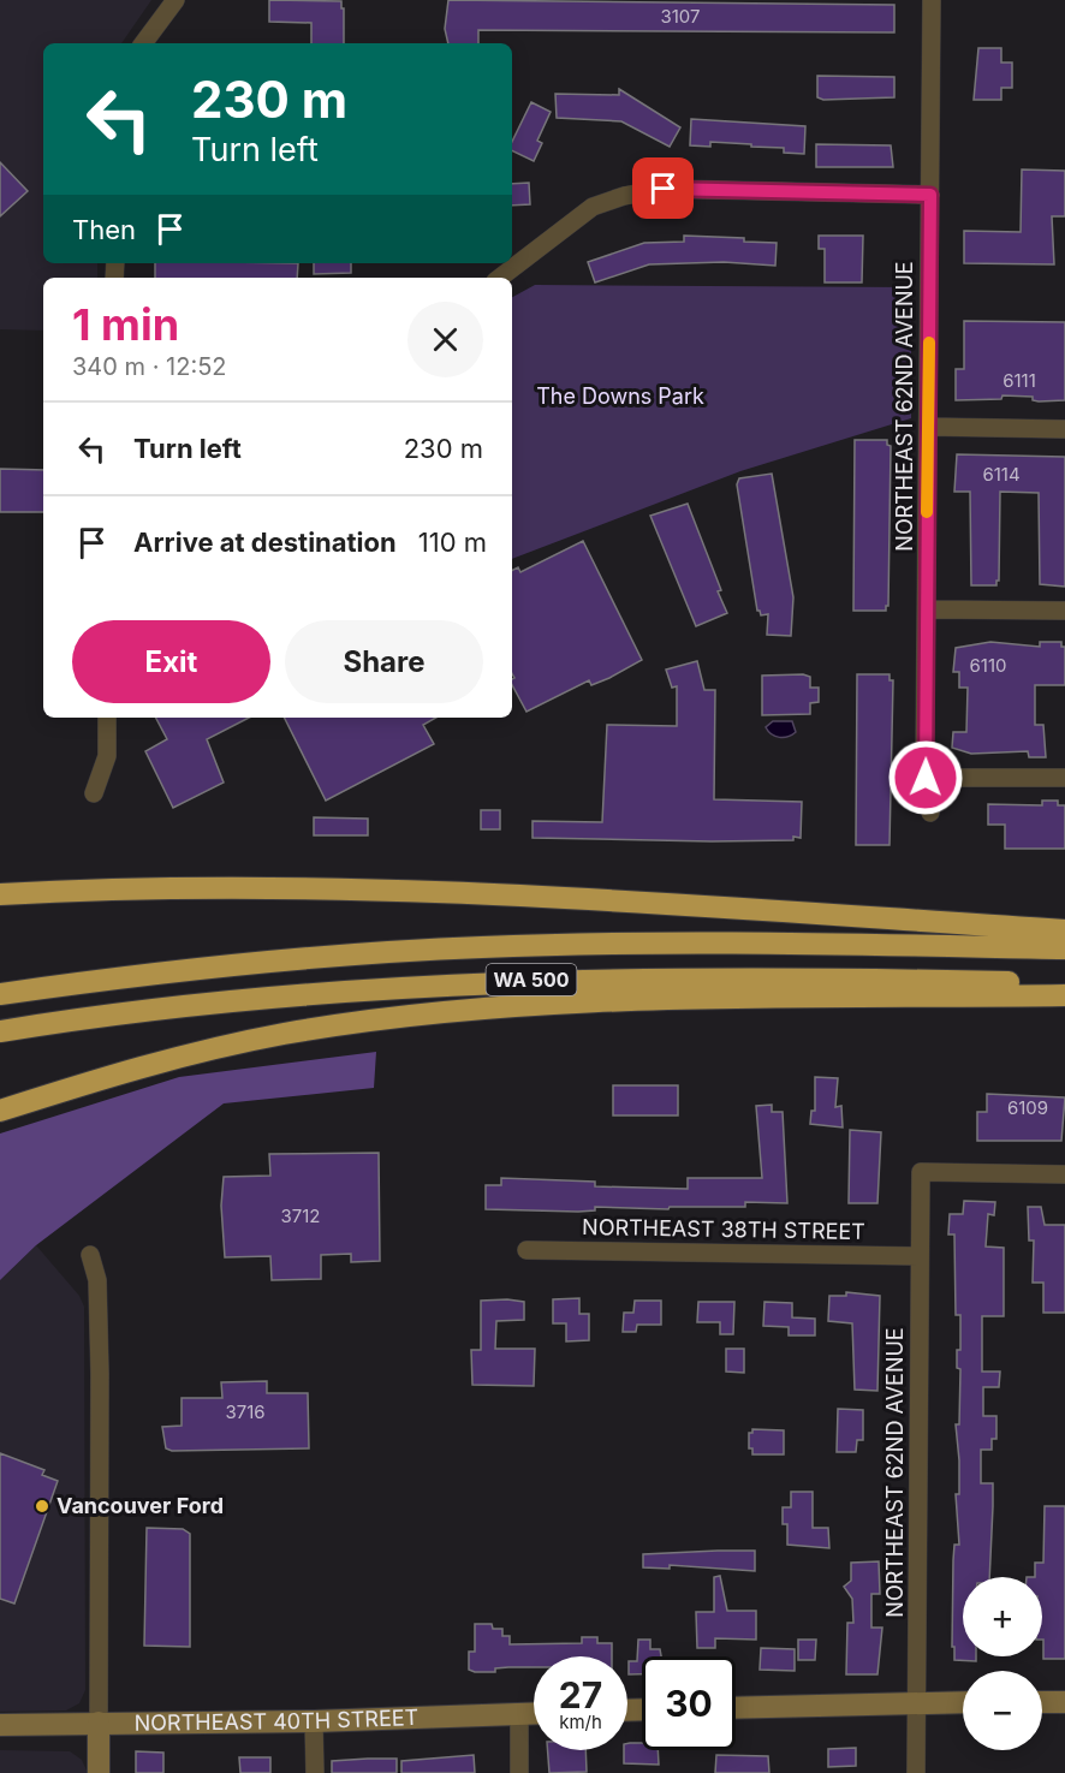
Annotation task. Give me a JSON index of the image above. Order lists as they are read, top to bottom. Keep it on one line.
{"streets":{"highway":["WA 500"],"street":["NORTHEAST 62ND AVENUE","NORTHEAST 38TH STREET","NORTHEAST 40TH STREET"]},"crossings":[["NORTHEAST 62ND AVENUE","NORTHEAST 38TH STREET"]],"parks":["The Downs Park"],"places":["Vancouver Ford"],"house_numbers":["3107","6111","6114","6110","6109","3712","3716"],"page":{"turn":["230 m","Turn left"],"then":"Then","heading":["1 min","340 m · 12:52"],"list":[{"name":"Turn left","value":"230 m"},{"name":"Arrive at destination","value":"110 m"}],"buttons":["Exit","Share"],"map_buttons":["+","−"],"speed":"27 km/h","limit":"30"}}
